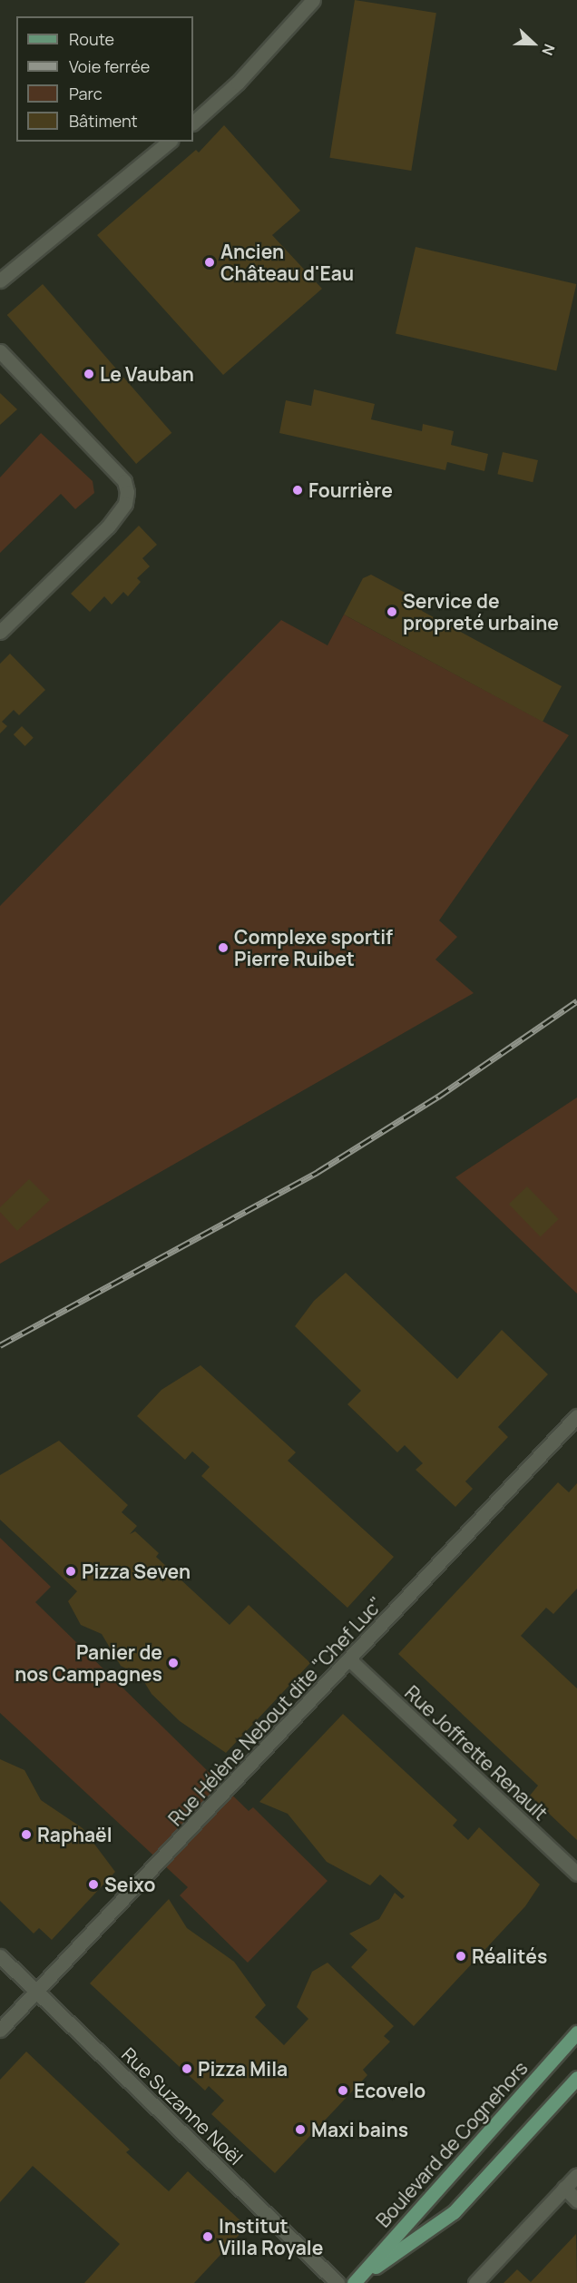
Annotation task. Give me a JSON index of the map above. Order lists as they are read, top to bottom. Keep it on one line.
{"streets":{"main road":["Boulevard de Cognehors"],"street":["Rue Hélène Nebout dite \"Chef Luc\"","Rue Joffrette Renault","Rue Suzanne Noël"]},"crossings":[["Rue Hélène Nebout dite \"Chef Luc\"","Rue Joffrette Renault"],["Rue Hélène Nebout dite \"Chef Luc\"","Rue Suzanne Noël"]],"places":["Ancien Château d'Eau","Le Vauban","Fourrière","Service de propreté urbaine","Complexe sportif Pierre Ruibet","Pizza Seven","Panier de nos Campagnes","Raphaël","Seixo","Réalités","Pizza Mila","Ecovelo","Maxi bains","Institut Villa Royale"],"legend":["Route","Voie ferrée","Parc","Bâtiment"],"north":"right"}
